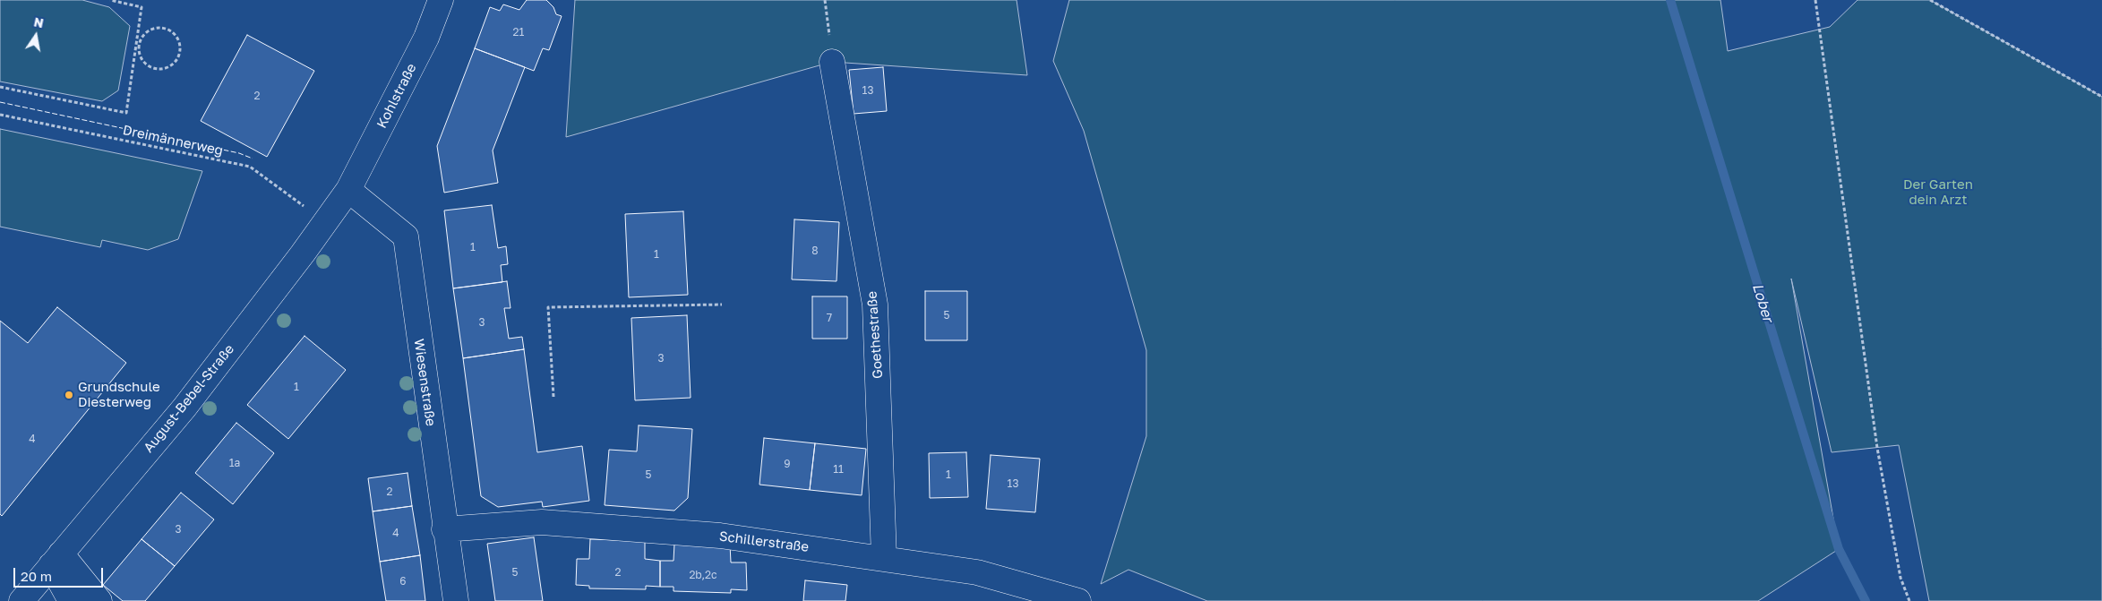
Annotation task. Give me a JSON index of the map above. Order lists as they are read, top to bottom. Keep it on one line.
{"streets":{"street":["Kohlstraße","Goethestraße","Wiesenstraße","August-Bebel-Straße","Schillerstraße"],"path":["Dreimännerweg"]},"crossings":[["Kohlstraße","Wiesenstraße"],["Kohlstraße","August-Bebel-Straße"],["Dreimännerweg","August-Bebel-Straße"],["Goethestraße","Schillerstraße"],["Wiesenstraße","August-Bebel-Straße"],["Wiesenstraße","Schillerstraße"]],"water":["Lober"],"parks":["Der Garten dein Arzt"],"places":["Grundschule Diesterweg"],"house_numbers":["21","13","2","1","8","1","5","7","3","3","1","4","1a","9","11","5","1","13","2","3","4","5","2","2b,2c","6"],"scale_bar":"20 m","north":"top"}
